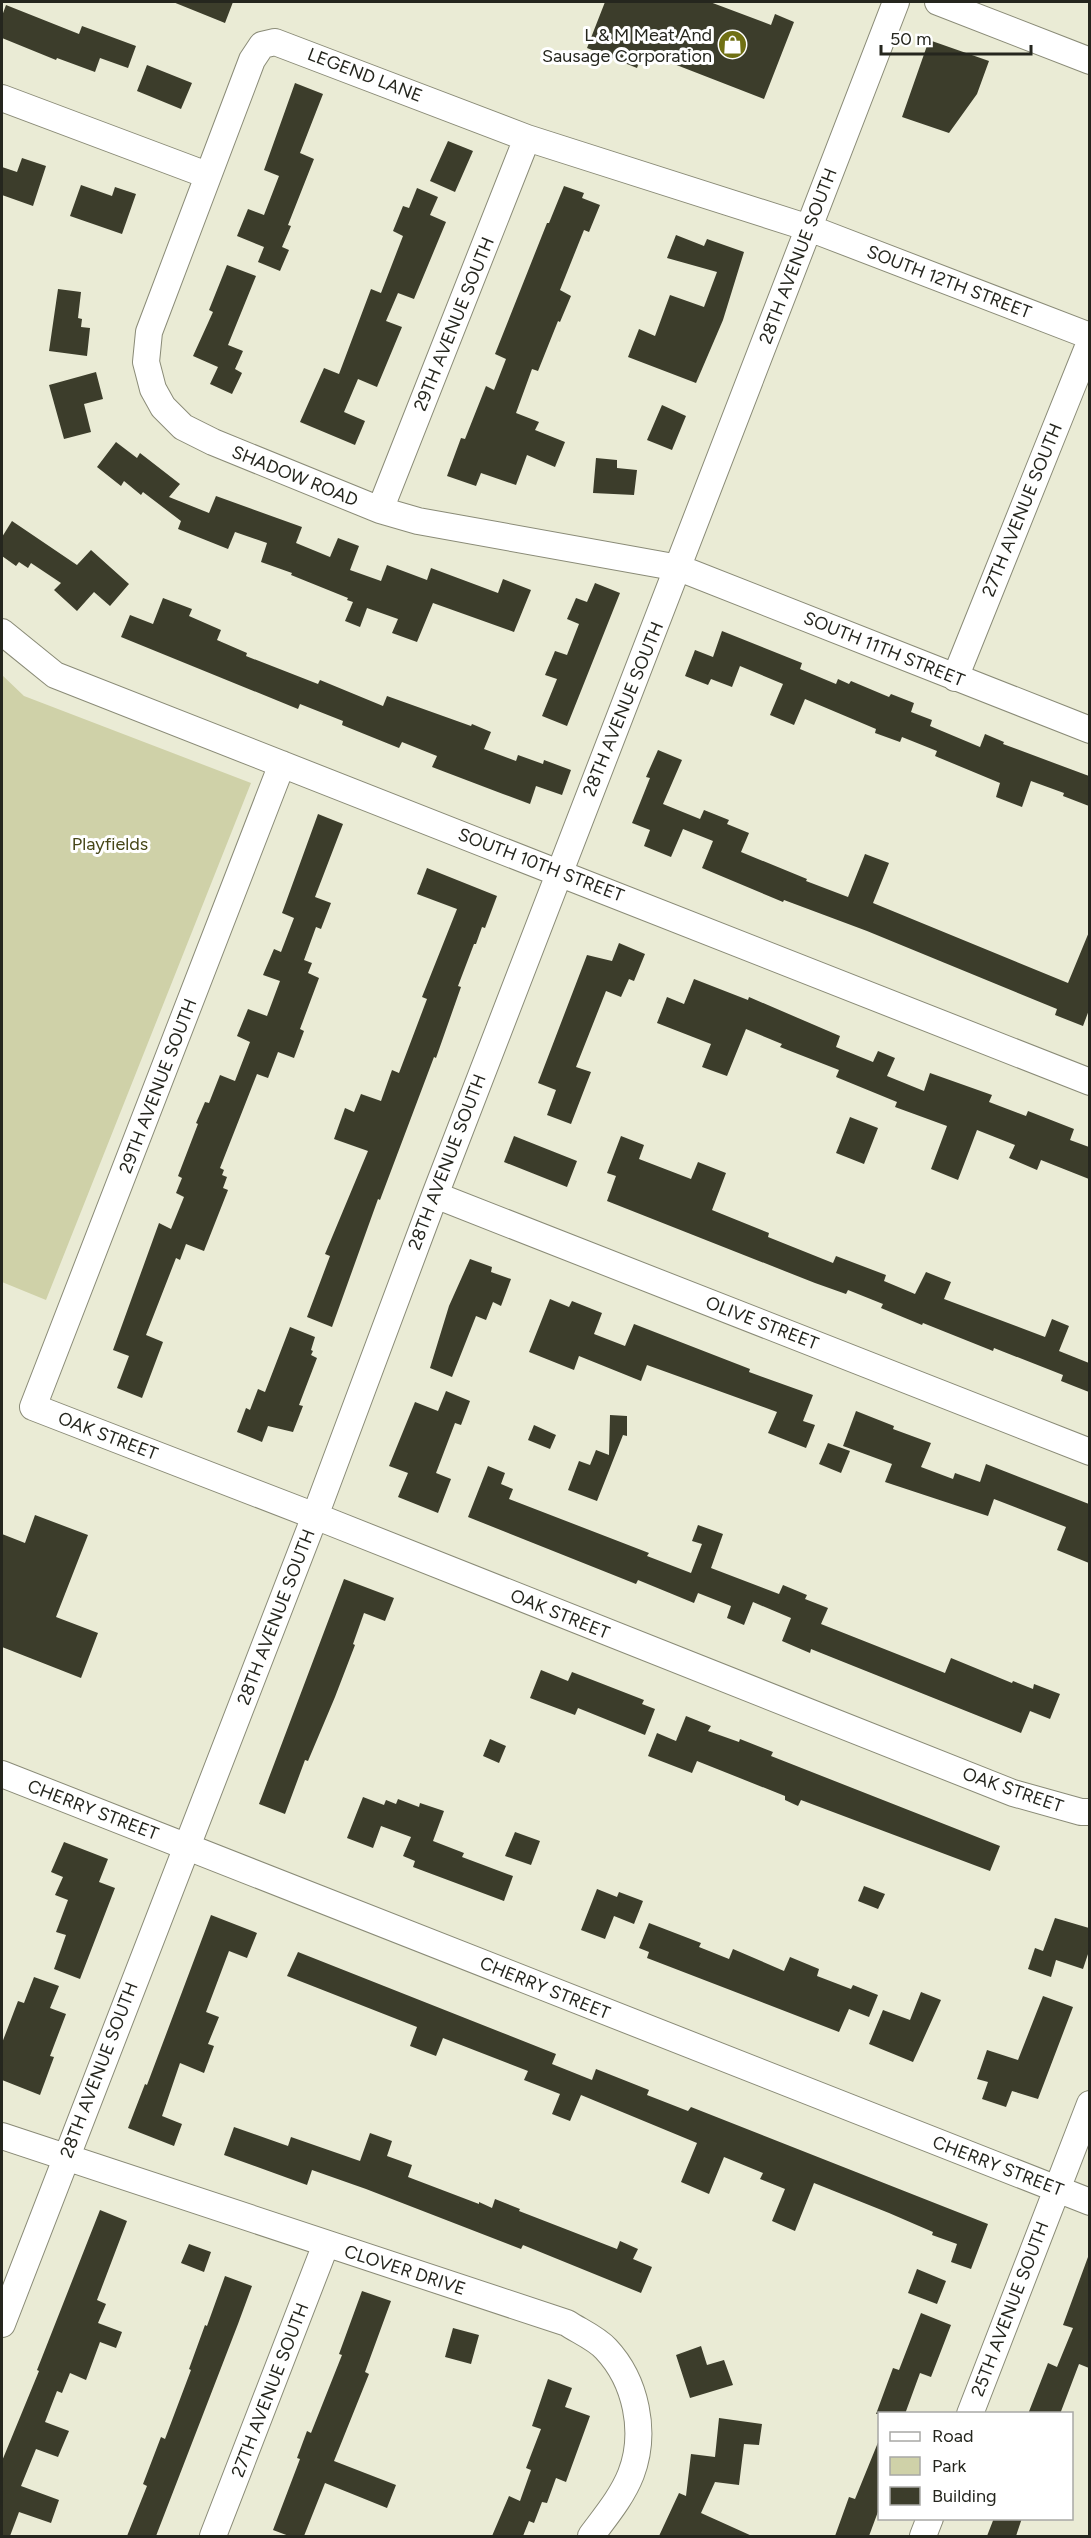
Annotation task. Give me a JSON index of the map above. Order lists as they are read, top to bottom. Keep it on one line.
{"streets":{"street":["LEGEND LANE","28TH AVENUE SOUTH","SOUTH 12TH STREET","29TH AVENUE SOUTH","SHADOW ROAD","27TH AVENUE SOUTH","SOUTH 11TH STREET","SOUTH 10TH STREET","OLIVE STREET","OAK STREET","CHERRY STREET","CLOVER DRIVE","25TH AVENUE SOUTH"]},"crossings":[["LEGEND LANE","28TH AVENUE SOUTH"],["LEGEND LANE","SOUTH 12TH STREET"],["LEGEND LANE","29TH AVENUE SOUTH"],["LEGEND LANE","SHADOW ROAD"],["28TH AVENUE SOUTH","SOUTH 12TH STREET"],["28TH AVENUE SOUTH","SHADOW ROAD"],["28TH AVENUE SOUTH","SOUTH 11TH STREET"],["28TH AVENUE SOUTH","SOUTH 10TH STREET"],["28TH AVENUE SOUTH","OLIVE STREET"],["28TH AVENUE SOUTH","OAK STREET"],["28TH AVENUE SOUTH","CHERRY STREET"],["28TH AVENUE SOUTH","CLOVER DRIVE"],["29TH AVENUE SOUTH","SHADOW ROAD"],["29TH AVENUE SOUTH","SOUTH 10TH STREET"],["29TH AVENUE SOUTH","OAK STREET"],["SHADOW ROAD","SOUTH 11TH STREET"],["27TH AVENUE SOUTH","SOUTH 11TH STREET"],["27TH AVENUE SOUTH","CLOVER DRIVE"],["CHERRY STREET","25TH AVENUE SOUTH"]],"parks":["Playfields"],"places":{"shop":["L & M Meat And Sausage Corporation"]},"legend":["Road","Park","Building"],"scale_bar":"50 m"}
